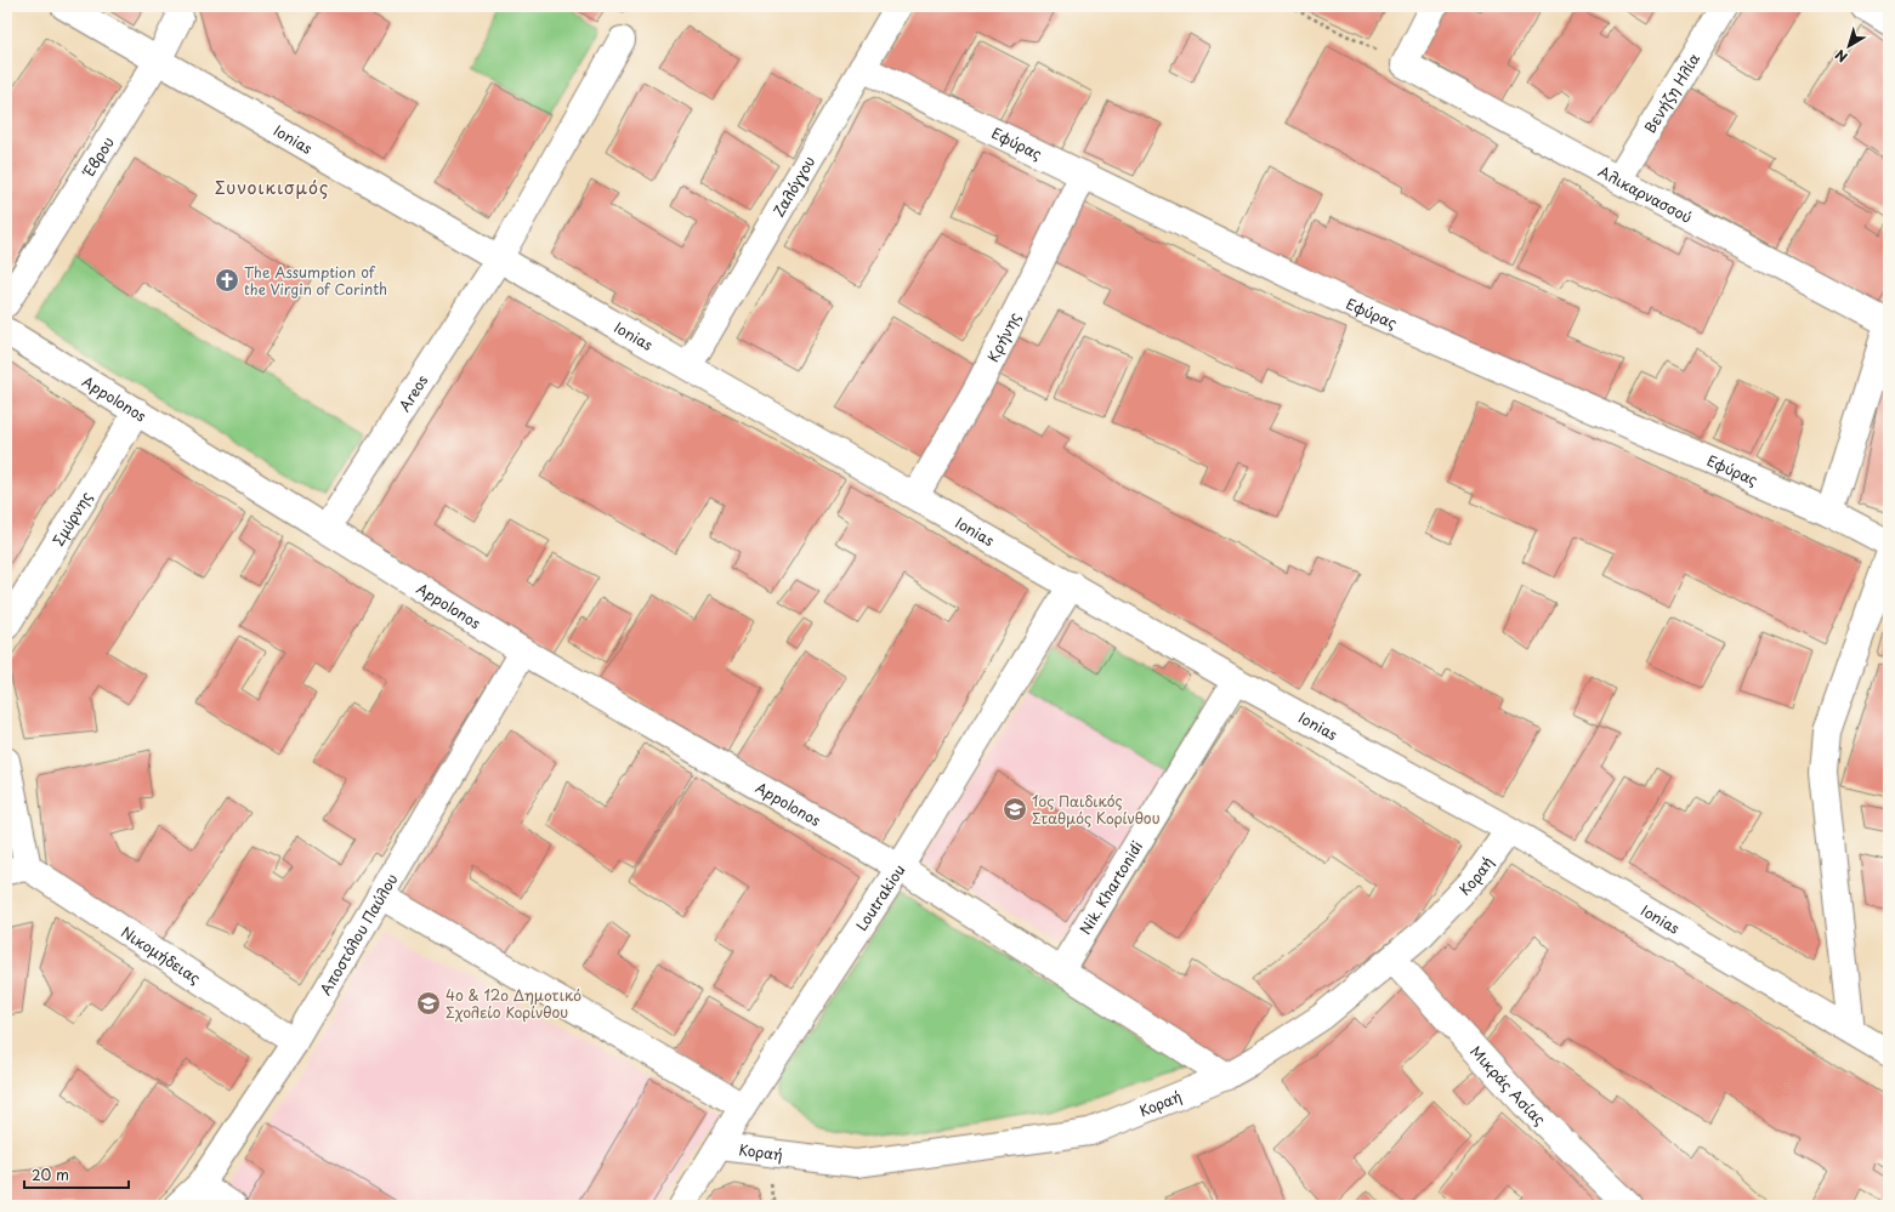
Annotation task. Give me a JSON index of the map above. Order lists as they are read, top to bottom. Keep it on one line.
{"streets":{"street":["Βενήζη Ηλία","Ionias","Εφύρας","Έβρου","Ζαλόγγου","Αλικαρνασσού","Κρήνης","Areos","Appolonos","Σμύρνης","Κοραή","Nik. Khartonidi","Loutrakiou","Αποστόλου Παύλου","Νικομήδειας","Μικράς Ασίας"]},"crossings":[["Βενήζη Ηλία","Αλικαρνασσού"],["Ionias","Έβρου"],["Ionias","Ζαλόγγου"],["Ionias","Κρήνης"],["Ionias","Areos"],["Ionias","Κοραή"],["Ionias","Nik. Khartonidi"],["Ionias","Loutrakiou"],["Εφύρας","Ζαλόγγου"],["Εφύρας","Κρήνης"],["Areos","Appolonos"],["Appolonos","Σμύρνης"],["Appolonos","Κοραή"],["Appolonos","Nik. Khartonidi"],["Appolonos","Loutrakiou"],["Appolonos","Αποστόλου Παύλου"],["Κοραή","Loutrakiou"],["Κοραή","Μικράς Ασίας"],["Αποστόλου Παύλου","Νικομήδειας"]],"districts":["Συνοικισμός"],"places":{"church":["The Assumption of the Virgin of Corinth"],"school or university":["1ος Παιδικός Σταθμός Κορίνθου","4ο & 12ο Δημοτικό Σχολείο Κορίνθου"]},"scale_bar":"20 m","north":"bottom left"}
